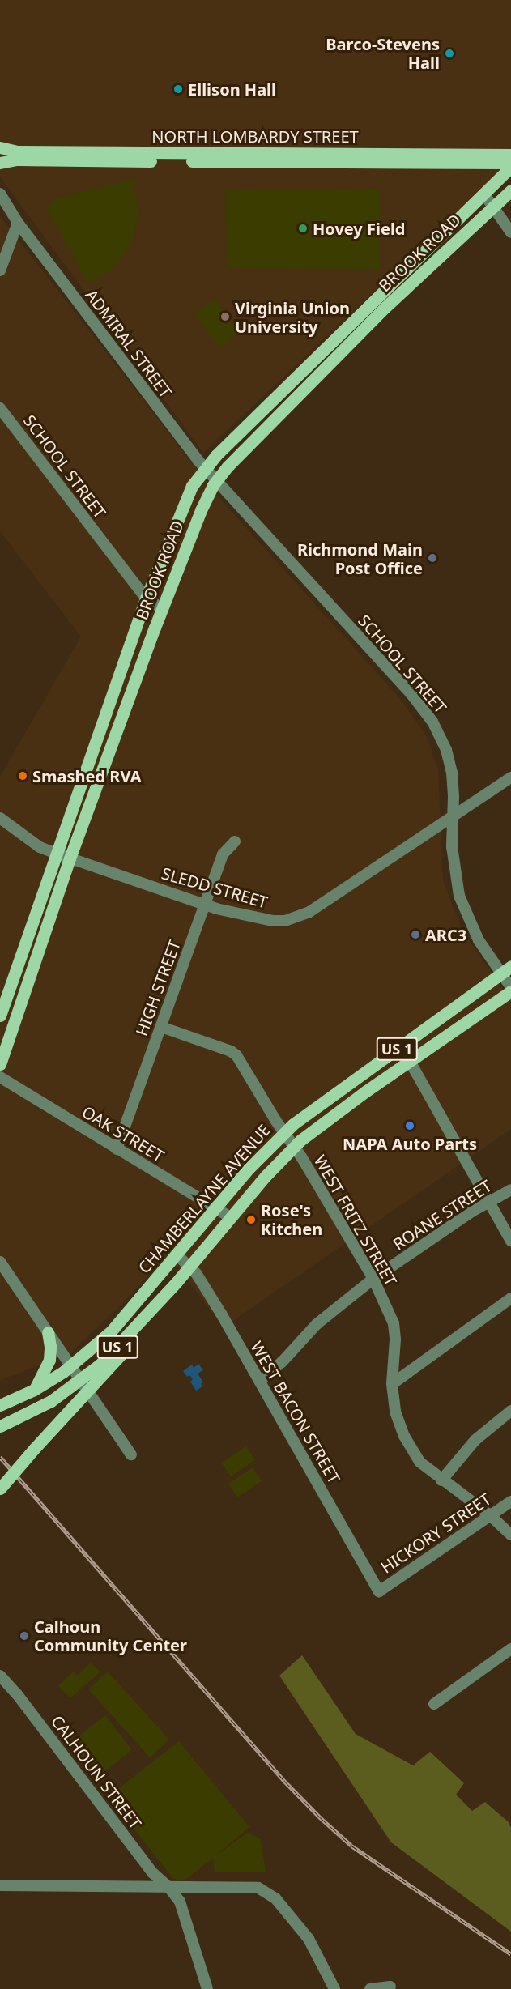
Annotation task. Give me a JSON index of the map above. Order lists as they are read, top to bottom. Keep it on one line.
{"streets":{"main road":["NORTH LOMBARDY STREET","BROOK ROAD","US 1","CHAMBERLAYNE AVENUE"],"street":["ADMIRAL STREET","SCHOOL STREET","SLEDD STREET","HIGH STREET","OAK STREET","ROANE STREET","WEST FRITZ STREET","WEST BACON STREET","HICKORY STREET","CALHOUN STREET"]},"crossings":[["BROOK ROAD","ADMIRAL STREET"],["BROOK ROAD","SCHOOL STREET"],["BROOK ROAD","SLEDD STREET"],["ADMIRAL STREET","SCHOOL STREET"],["SCHOOL STREET","SLEDD STREET"],["SCHOOL STREET","CHAMBERLAYNE AVENUE"],["SLEDD STREET","HIGH STREET"],["HIGH STREET","OAK STREET"],["HIGH STREET","WEST FRITZ STREET"],["OAK STREET","CHAMBERLAYNE AVENUE"],["CHAMBERLAYNE AVENUE","WEST FRITZ STREET"],["CHAMBERLAYNE AVENUE","WEST BACON STREET"],["ROANE STREET","WEST FRITZ STREET"],["ROANE STREET","WEST BACON STREET"],["WEST FRITZ STREET","HICKORY STREET"],["WEST BACON STREET","HICKORY STREET"]],"places":["Barco-Stevens Hall","Ellison Hall","Hovey Field","Virginia Union University","Richmond Main Post Office","Smashed RVA","ARC3","NAPA Auto Parts","Rose's Kitchen","Calhoun Community Center"]}
